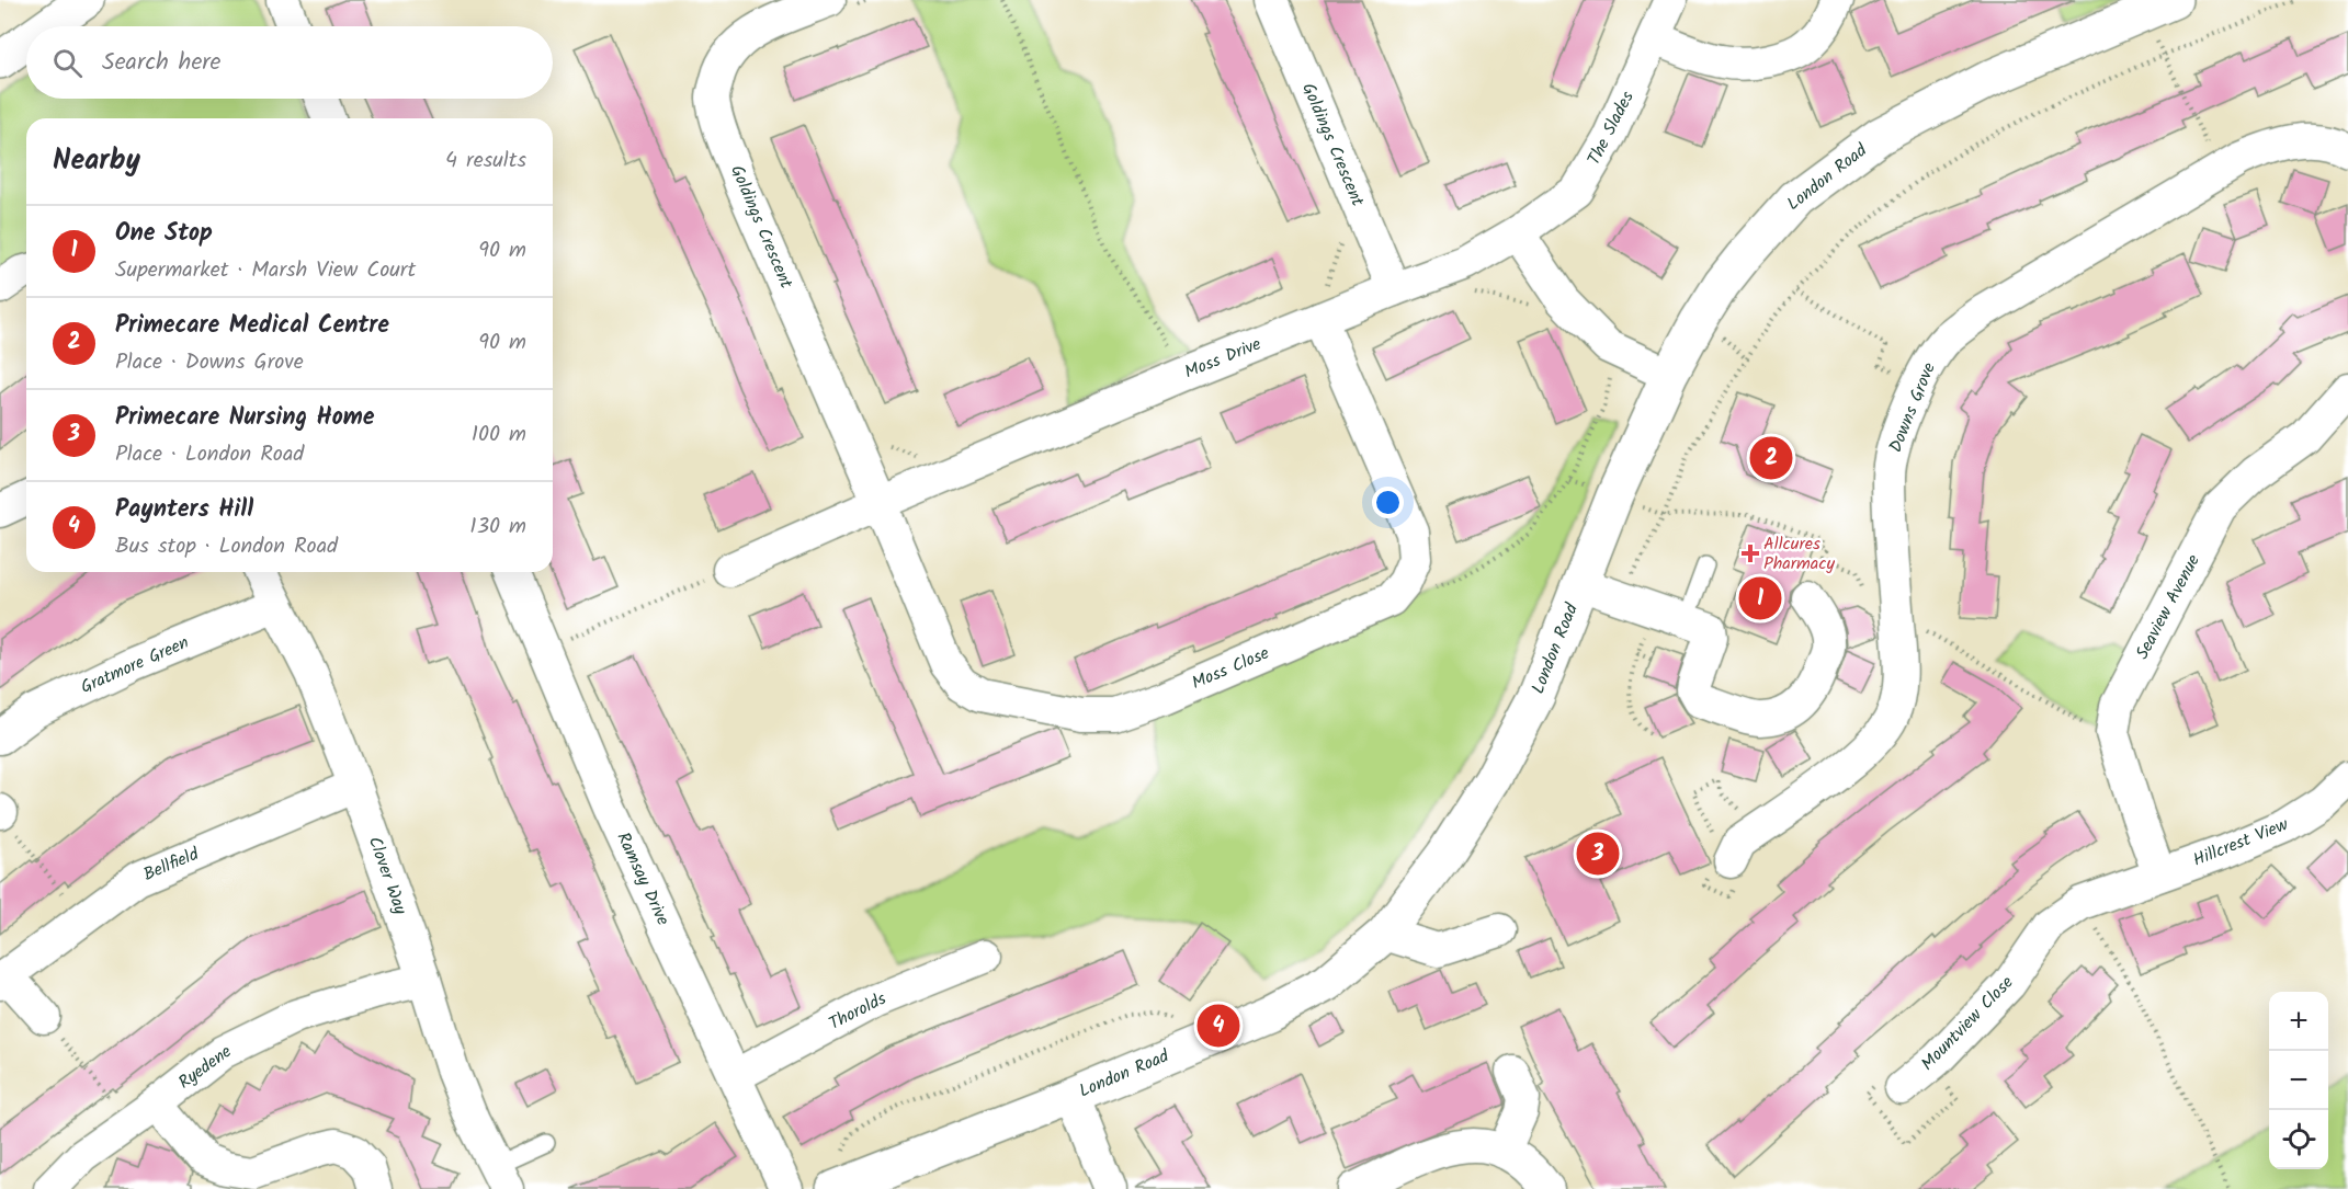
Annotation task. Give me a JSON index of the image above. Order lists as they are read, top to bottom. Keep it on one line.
{"streets":{"main road":["London Road"],"street":["The Slades","Goldings Crescent","Moss Drive","Downs Grove","Seaview Avenue","Gratmore Green","Moss Close","Hillcrest View","Bellfield","Clover Way","Ramsay Drive","Thorolds","Mountview Close","Ryedene"]},"crossings":[["The Slades","Moss Drive"],["Goldings Crescent","Moss Drive"],["Goldings Crescent","Moss Close"],["Moss Drive","Moss Close"],["Seaview Avenue","Hillcrest View"],["Seaview Avenue","Mountview Close"],["Gratmore Green","Clover Way"],["Hillcrest View","Mountview Close"],["Bellfield","Clover Way"],["Clover Way","Ryedene"],["Ramsay Drive","Thorolds"]],"places":{"health":["Allcures Pharmacy"]},"page":{"search":"Search here","heading":["Nearby","4 results"],"list":[{"mark":"1","name":"One Stop","note":"Supermarket · Marsh View Court","value":"90 m"},{"mark":"2","name":"Primecare Medical Centre","note":"Place · Downs Grove","value":"90 m"},{"mark":"3","name":"Primecare Nursing Home","note":"Place · London Road","value":"100 m"},{"mark":"4","name":"Paynters Hill","note":"Bus stop · London Road","value":"130 m"}],"pins":["2","1","3","4"],"map_buttons":["+","−"]}}
